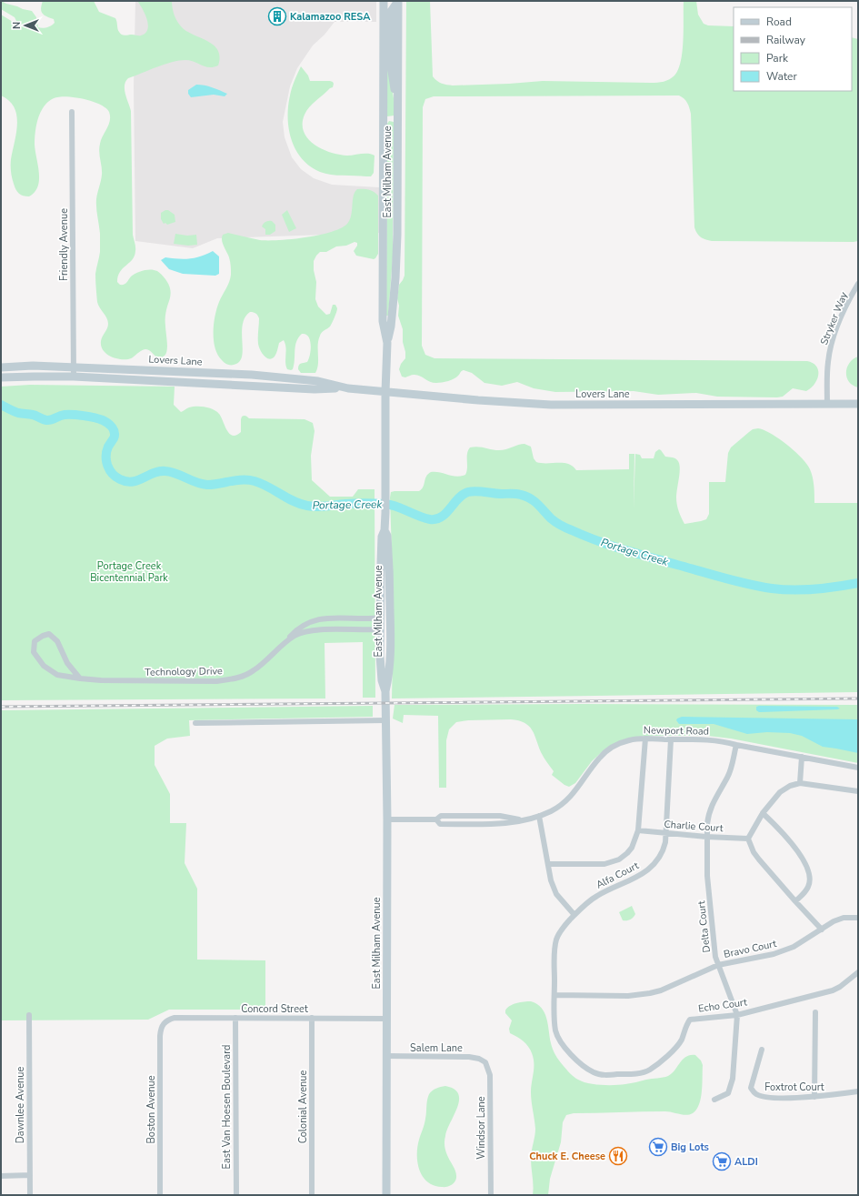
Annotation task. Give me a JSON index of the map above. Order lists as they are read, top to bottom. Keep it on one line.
{"streets":{"street":["East Milham Avenue","Friendly Avenue","Stryker Way","Lovers Lane","Technology Drive","Newport Road","Charlie Court","Alfa Court","Delta Court","Bravo Court","Echo Court","Concord Street","Salem Lane","Foxtrot Court","Dawnlee Avenue","East Van Hoesen Boulevard","Colonial Avenue","Boston Avenue","Windsor Lane"]},"crossings":[["East Milham Avenue","Lovers Lane"],["East Milham Avenue","Technology Drive"],["East Milham Avenue","Newport Road"],["East Milham Avenue","Concord Street"],["East Milham Avenue","Salem Lane"],["Friendly Avenue","Lovers Lane"],["Stryker Way","Lovers Lane"],["Newport Road","Alfa Court"],["Newport Road","Delta Court"],["Charlie Court","Alfa Court"],["Charlie Court","Delta Court"],["Alfa Court","Bravo Court"],["Alfa Court","Echo Court"],["Delta Court","Bravo Court"],["Delta Court","Echo Court"],["Bravo Court","Echo Court"],["Concord Street","East Van Hoesen Boulevard"],["Concord Street","Colonial Avenue"],["Concord Street","Boston Avenue"],["Salem Lane","Windsor Lane"]],"water":["Portage Creek"],"parks":["Portage Creek Bicentennial Park"],"places":{"building":["Kalamazoo RESA"],"supermarket":["Big Lots","ALDI"],"restaurant":["Chuck E. Cheese"]},"legend":["Road","Railway","Park","Water"],"north":"left"}
